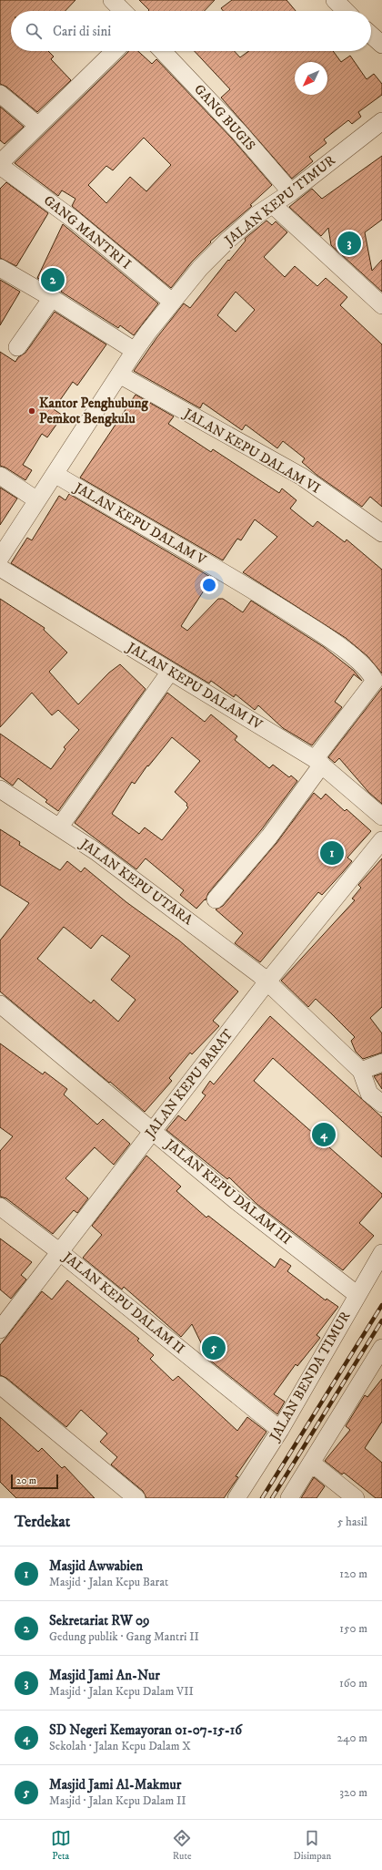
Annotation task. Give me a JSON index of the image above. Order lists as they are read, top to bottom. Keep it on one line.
{"streets":{"street":["GANG BUGIS","JALAN KEPU TIMUR","GANG MANTRI I","JALAN KEPU DALAM VI","JALAN KEPU DALAM V","JALAN KEPU DALAM IV","JALAN KEPU UTARA","JALAN KEPU BARAT","JALAN KEPU DALAM III","JALAN KEPU DALAM II","JALAN BENDA TIMUR"]},"crossings":[["GANG BUGIS","JALAN KEPU TIMUR"],["JALAN KEPU TIMUR","GANG MANTRI I"],["JALAN KEPU TIMUR","JALAN KEPU DALAM VI"],["JALAN KEPU TIMUR","JALAN KEPU DALAM V"],["JALAN KEPU DALAM V","JALAN KEPU DALAM IV"],["JALAN KEPU UTARA","JALAN KEPU BARAT"],["JALAN KEPU BARAT","JALAN KEPU DALAM III"],["JALAN KEPU BARAT","JALAN KEPU DALAM II"],["JALAN KEPU DALAM III","JALAN BENDA TIMUR"],["JALAN KEPU DALAM II","JALAN BENDA TIMUR"]],"places":["Kantor Penghubung Pemkot Bengkulu"],"scale_bar":"20 m","north":"bottom left","page":{"search":"Cari di sini","pins":["3","2","1","4","5"],"scale":"20 m","heading":["Terdekat","5 hasil"],"list":[{"mark":"1","name":"Masjid Awwabien","note":"Masjid · Jalan Kepu Barat","value":"120 m"},{"mark":"2","name":"Sekretariat RW 09","note":"Gedung publik · Gang Mantri II","value":"150 m"},{"mark":"3","name":"Masjid Jami An-Nur","note":"Masjid · Jalan Kepu Dalam VII","value":"160 m"},{"mark":"4","name":"SD Negeri Kemayoran 01-07-15-16","note":"Sekolah · Jalan Kepu Dalam X","value":"240 m"},{"mark":"5","name":"Masjid Jami Al-Makmur","note":"Masjid · Jalan Kepu Dalam II","value":"320 m"}],"nav":["Peta","Rute","Disimpan"]}}
